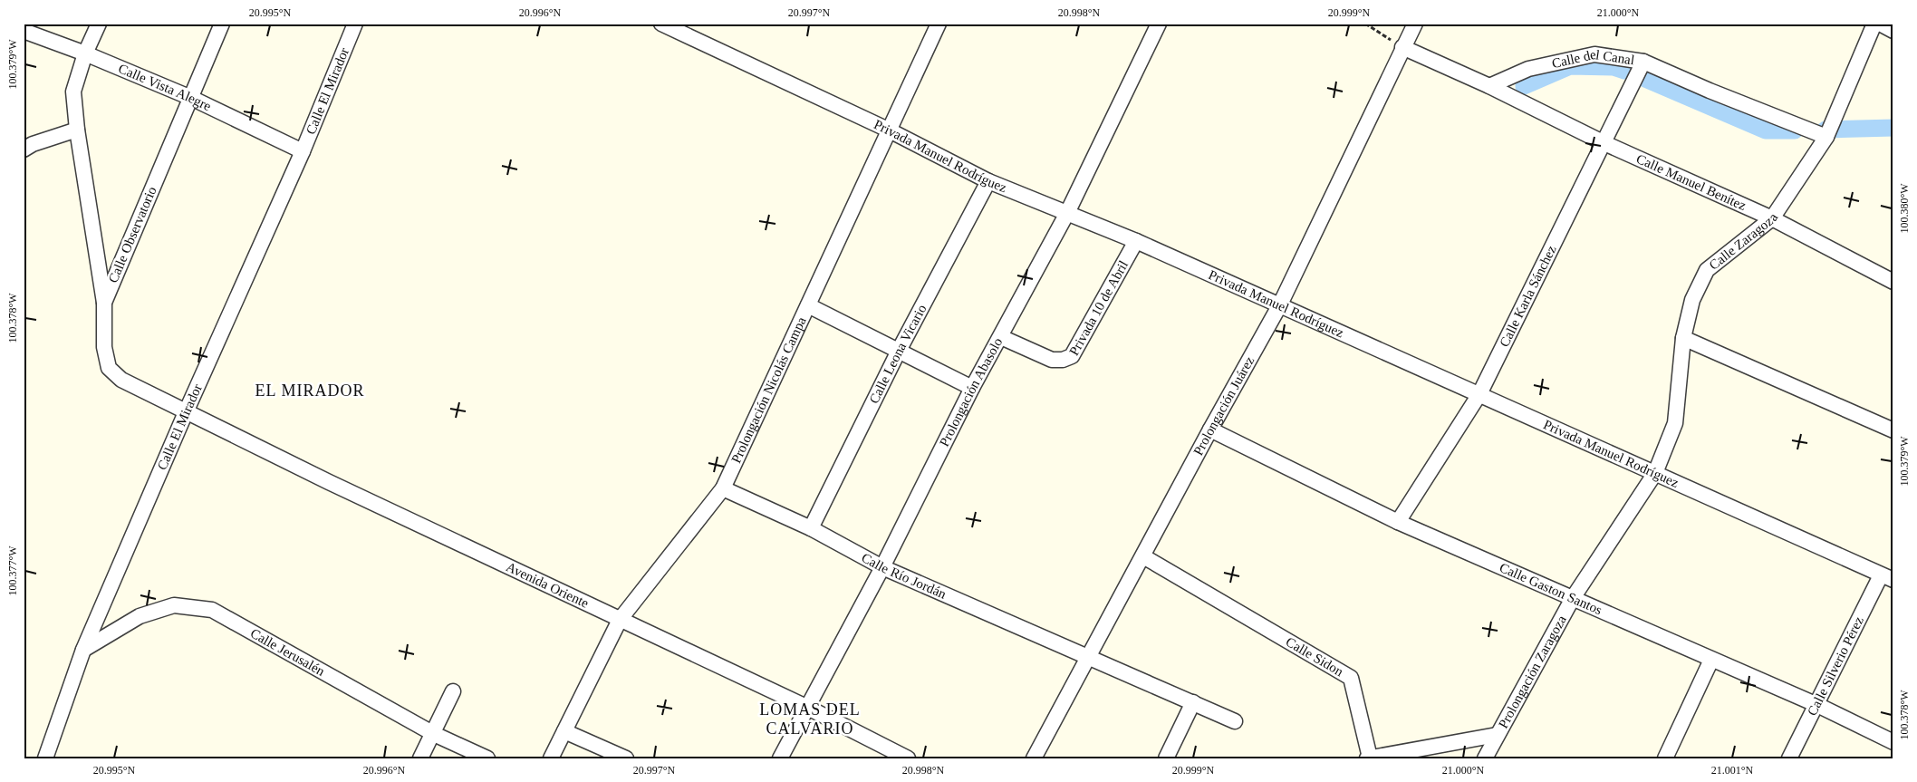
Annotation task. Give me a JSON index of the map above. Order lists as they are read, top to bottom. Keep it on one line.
{"streets":{"street":["Calle del Canal","Calle Vista Alegre","Calle El Mirador","Privada Manuel Rodríguez","Calle Manuel Benítez","Calle Observatorio","Calle Zaragoza","Calle Karla Sánchez","Privada 10 de Abril","Calle Leona Vicario","Prolongación Nicolás Campa","Prolongación Abasolo","Prolongación Juárez","Calle Río Jordán","Avenida Oriente","Calle Gaston Santos","Calle Jerusalén","Calle Sidon","Calle Silverio Pérez","Prolongación Zaragoza"]},"crossings":[["Calle del Canal","Calle Manuel Benítez"],["Calle del Canal","Calle Zaragoza"],["Calle del Canal","Calle Karla Sánchez"],["Calle Vista Alegre","Calle El Mirador"],["Calle Vista Alegre","Calle Observatorio"],["Calle El Mirador","Calle Observatorio"],["Calle El Mirador","Avenida Oriente"],["Calle El Mirador","Calle Jerusalén"],["Privada Manuel Rodríguez","Calle Zaragoza"],["Privada Manuel Rodríguez","Calle Karla Sánchez"],["Privada Manuel Rodríguez","Privada 10 de Abril"],["Privada Manuel Rodríguez","Calle Leona Vicario"],["Privada Manuel Rodríguez","Prolongación Nicolás Campa"],["Privada Manuel Rodríguez","Prolongación Abasolo"],["Privada Manuel Rodríguez","Prolongación Juárez"],["Privada Manuel Rodríguez","Calle Silverio Pérez"],["Privada Manuel Rodríguez","Prolongación Zaragoza"],["Calle Manuel Benítez","Calle Zaragoza"],["Calle Manuel Benítez","Calle Karla Sánchez"],["Calle Observatorio","Avenida Oriente"],["Calle Zaragoza","Prolongación Zaragoza"],["Calle Karla Sánchez","Calle Gaston Santos"],["Privada 10 de Abril","Prolongación Abasolo"],["Calle Leona Vicario","Calle Río Jordán"],["Prolongación Nicolás Campa","Calle Río Jordán"],["Prolongación Nicolás Campa","Avenida Oriente"],["Prolongación Abasolo","Calle Río Jordán"],["Prolongación Abasolo","Avenida Oriente"],["Prolongación Juárez","Calle Río Jordán"],["Prolongación Juárez","Calle Gaston Santos"],["Prolongación Juárez","Calle Sidon"],["Calle Gaston Santos","Calle Silverio Pérez"],["Calle Gaston Santos","Prolongación Zaragoza"],["Calle Sidon","Prolongación Zaragoza"]],"districts":["EL MIRADOR","LOMAS DEL CALVARIO"],"coordinates":["20.995°N","20.996°N","20.997°N","20.998°N","20.999°N","21.000°N","100.379°W","100.380°W","100.378°W","100.377°W","21.001°N"]}
